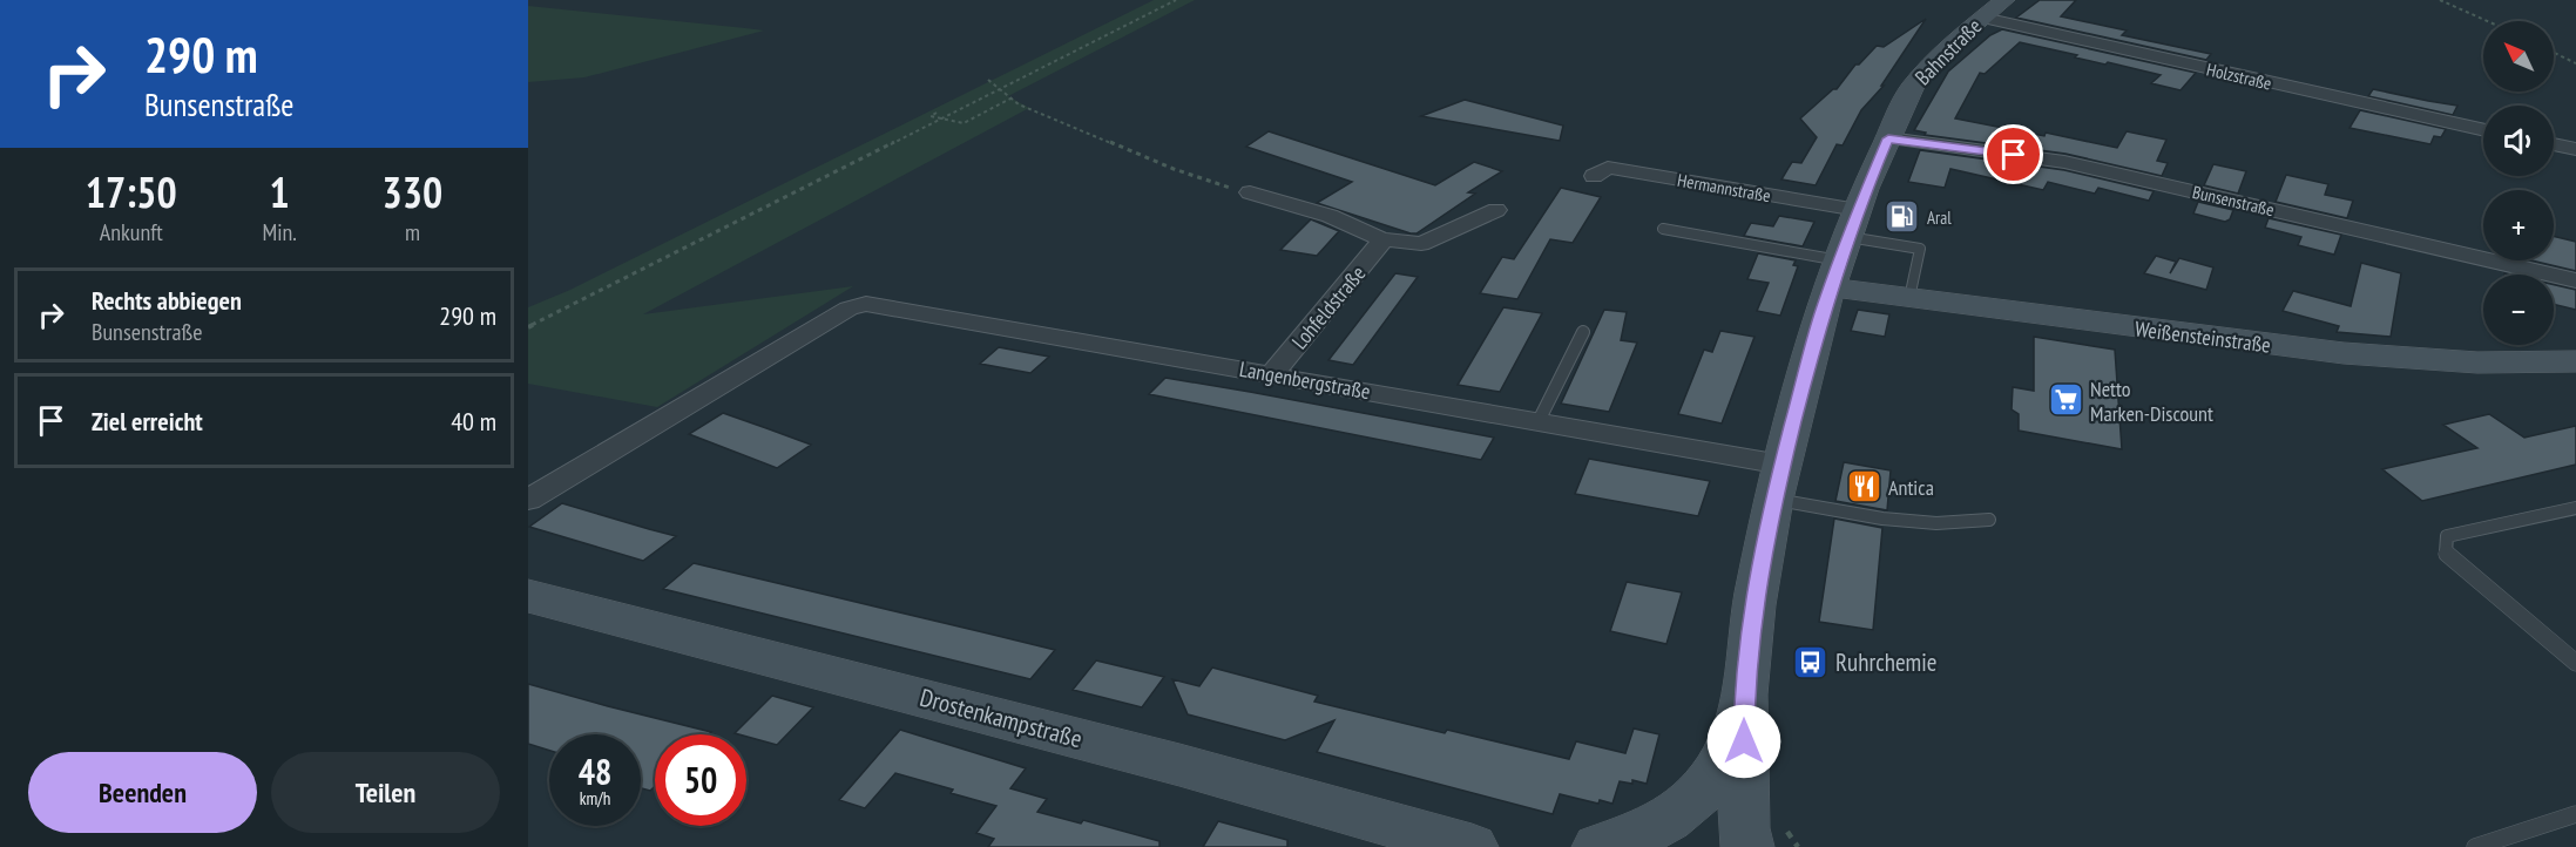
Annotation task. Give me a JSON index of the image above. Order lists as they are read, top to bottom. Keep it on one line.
{"streets":{"street":["Bahnstraße","Holzstraße","Hermannstraße","Bunsenstraße","Lohfeldstraße","Weißensteinstraße","Langenbergstraße","Drostenkampstraße"]},"crossings":[["Bahnstraße","Holzstraße"],["Bahnstraße","Hermannstraße"],["Bahnstraße","Bunsenstraße"],["Bahnstraße","Weißensteinstraße"],["Bahnstraße","Langenbergstraße"],["Hermannstraße","Weißensteinstraße"],["Lohfeldstraße","Langenbergstraße"]],"places":{"fuel station":["Aral"],"supermarket":["Netto Marken-Discount"],"restaurant":["Antica"],"bus stop":["Ruhrchemie"]},"north":"top left","page":{"turn":["290 m","Bunsenstraße"],"map_buttons":["+","−"],"eta":["17:50","Ankunft","1","Min.","330","m"],"list":[{"name":"Rechts abbiegen","note":"Bunsenstraße","value":"290 m"},{"name":"Ziel erreicht","value":"40 m"}],"speed":"48 km/h","limit":"50","buttons":["Beenden","Teilen"]}}
